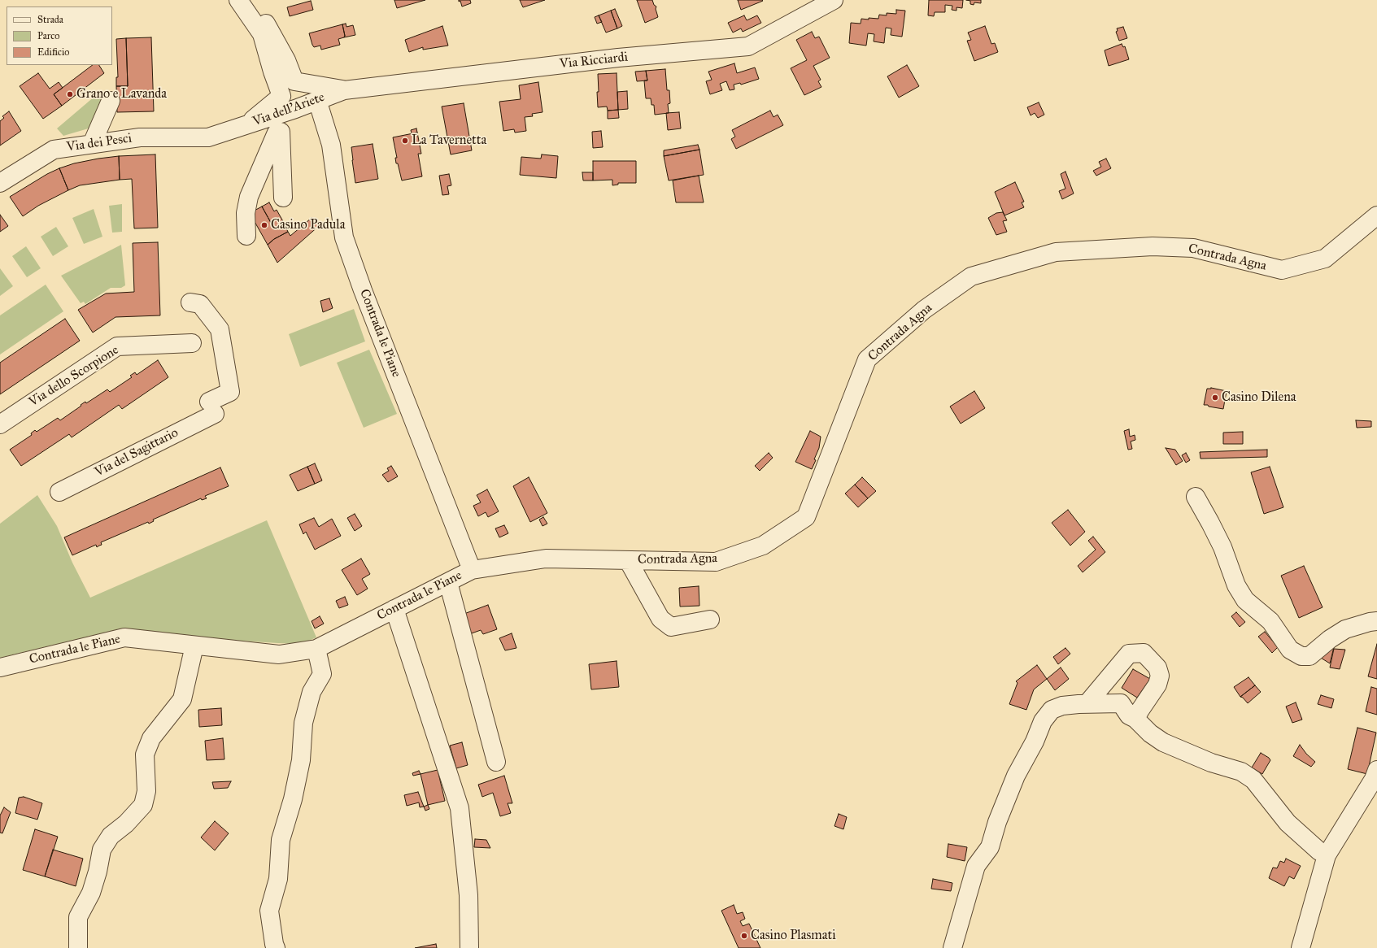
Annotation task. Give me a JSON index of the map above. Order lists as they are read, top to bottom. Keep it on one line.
{"streets":{"street":["Via Ricciardi","Via dell'Ariete","Via dei Pesci","Contrada Agna","Contrada le Piane","Via dello Scorpione","Via del Sagittario"]},"crossings":[["Via Ricciardi","Via dell'Ariete"],["Via dell'Ariete","Via dei Pesci"],["Via dell'Ariete","Contrada le Piane"],["Contrada Agna","Contrada le Piane"]],"places":["Grano e Lavanda","La Tavernetta","Casino Padula","Casino Dilena","Casino Plasmati"],"legend":["Strada","Parco","Edificio"]}
